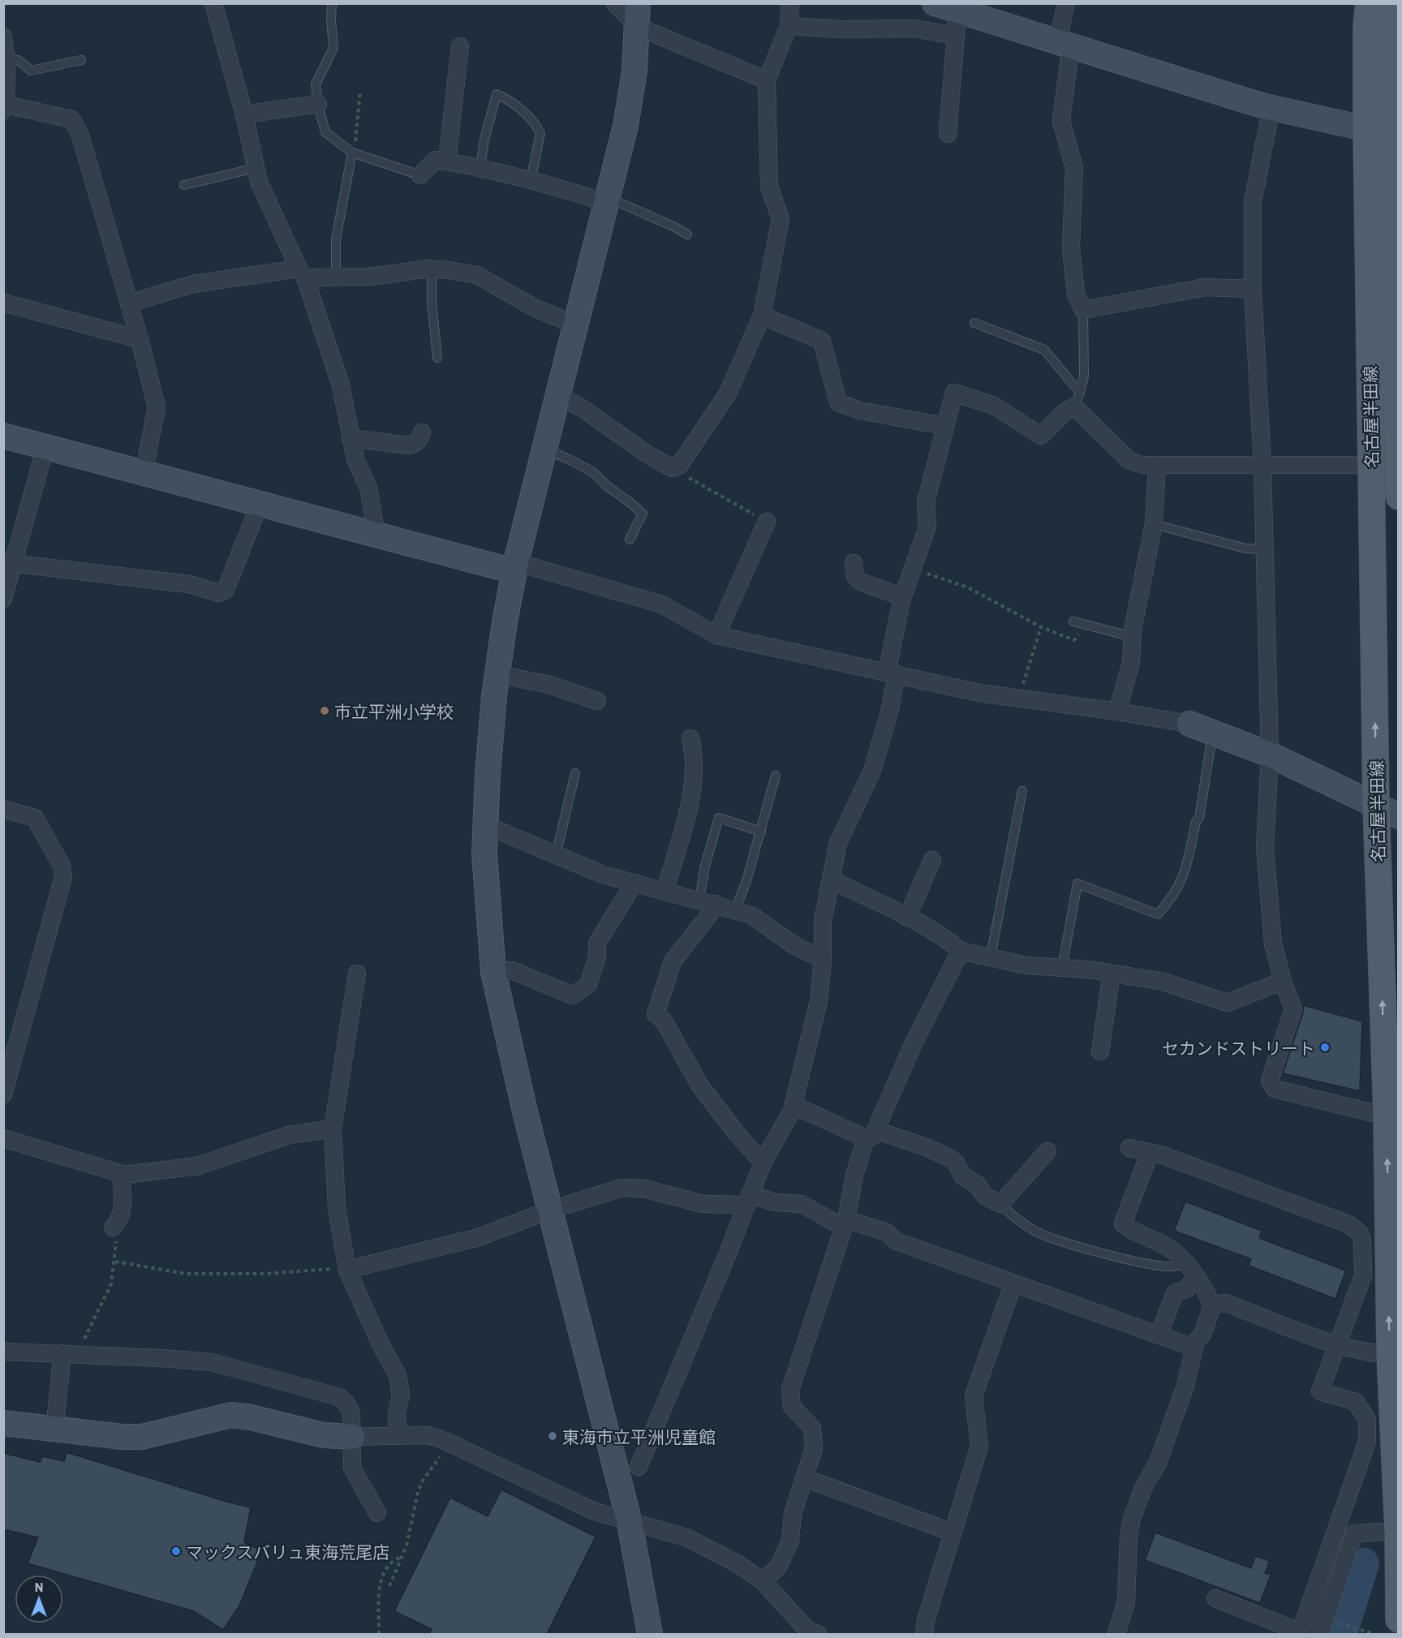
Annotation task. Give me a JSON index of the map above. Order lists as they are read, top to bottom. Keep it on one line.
{"streets":{"main road":["名古屋半田線"]},"one_way":["名古屋半田線"],"places":["市立平洲小学校","セカンドストリート","東海市立平洲児童館","マックスバリュ東海荒尾店"],"north":"top"}
